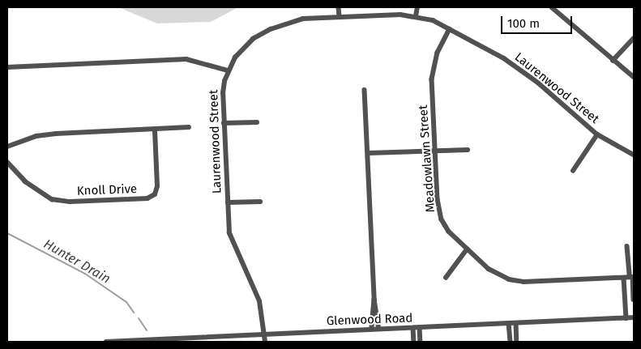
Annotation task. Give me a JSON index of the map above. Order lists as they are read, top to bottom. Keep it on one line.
{"streets":{"street":["Laurenwood Street","Meadowlawn Street","Knoll Drive","Glenwood Road"]},"crossings":[["Laurenwood Street","Meadowlawn Street"],["Laurenwood Street","Glenwood Road"]],"water":["Hunter Drain"],"scale_bar":"100 m"}
